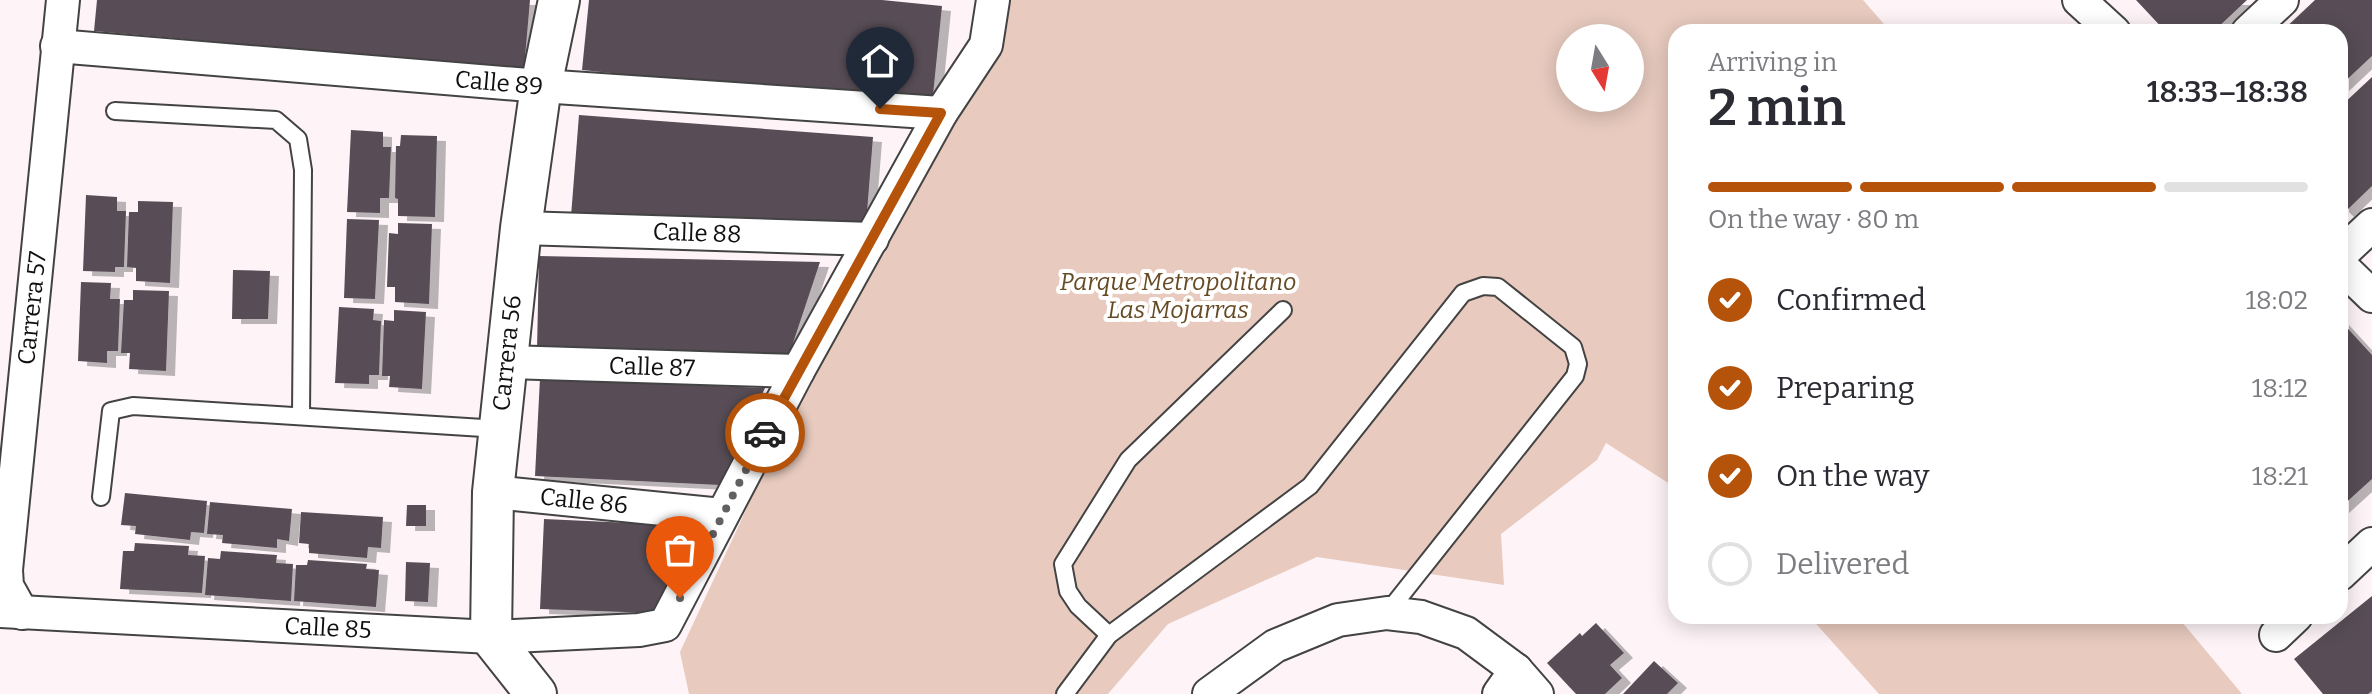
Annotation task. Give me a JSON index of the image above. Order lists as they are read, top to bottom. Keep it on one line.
{"streets":{"street":["Calle 89","Calle 88","Carrera 57","Carrera 56","Calle 87","Calle 86","Calle 85"]},"crossings":[["Calle 89","Carrera 57"],["Calle 89","Carrera 56"],["Calle 88","Carrera 56"],["Carrera 57","Calle 85"],["Carrera 56","Calle 87"],["Carrera 56","Calle 86"],["Carrera 56","Calle 85"],["Calle 86","Calle 85"]],"parks":["Parque Metropolitano Las Mojarras"],"north":"bottom","page":{"heading":["2 min","Arriving in","18:33–18:38"],"bar":"On the way · 80 m","list":[["Confirmed","18:02"],["Preparing","18:12"],["On the way","18:21"],"Delivered"]}}
